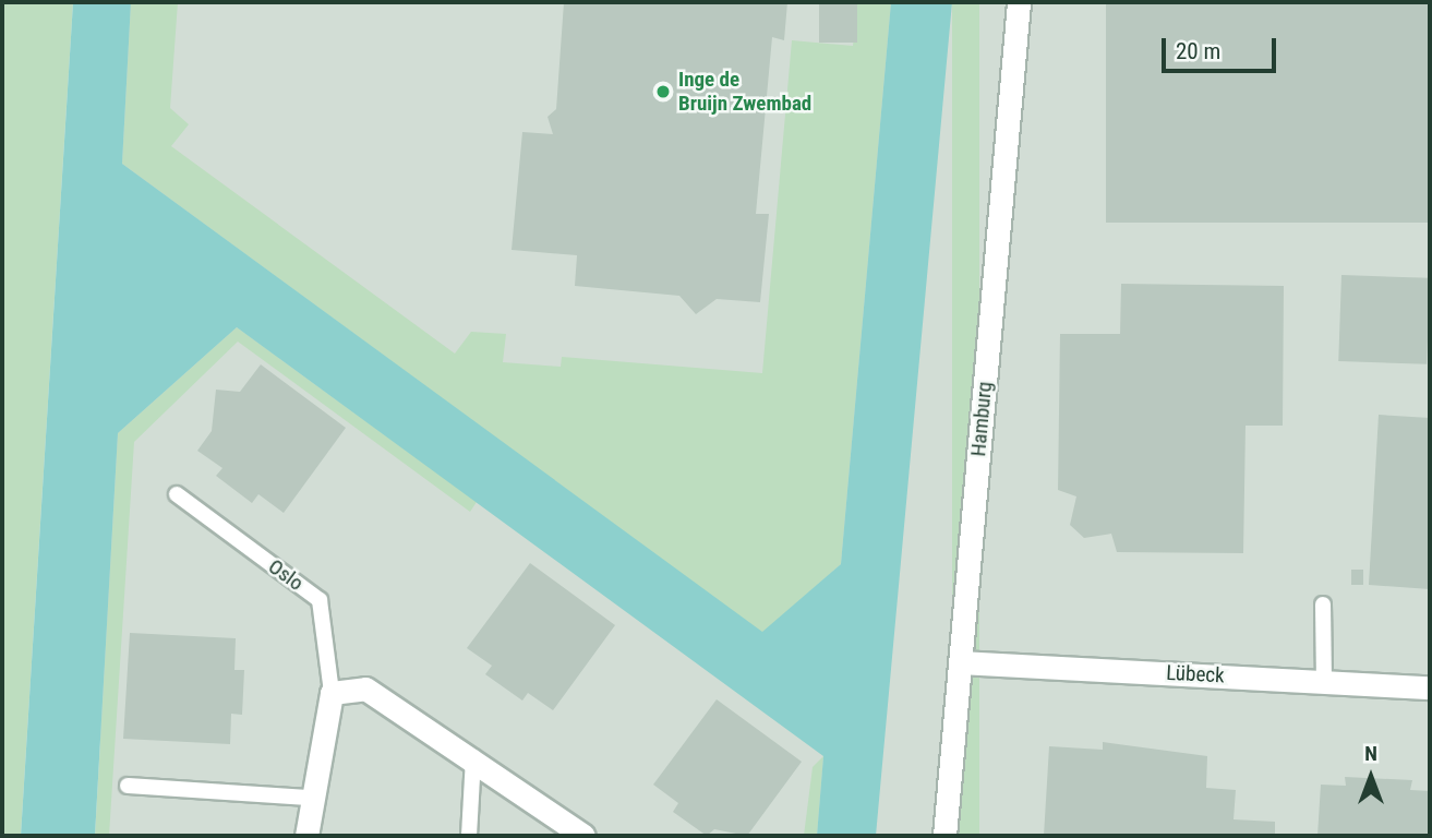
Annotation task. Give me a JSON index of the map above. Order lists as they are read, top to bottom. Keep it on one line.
{"streets":{"street":["Hamburg","Oslo","Lübeck"]},"crossings":[["Hamburg","Lübeck"]],"places":["Inge de Bruijn Zwembad"],"scale_bar":"20 m","north":"top"}
